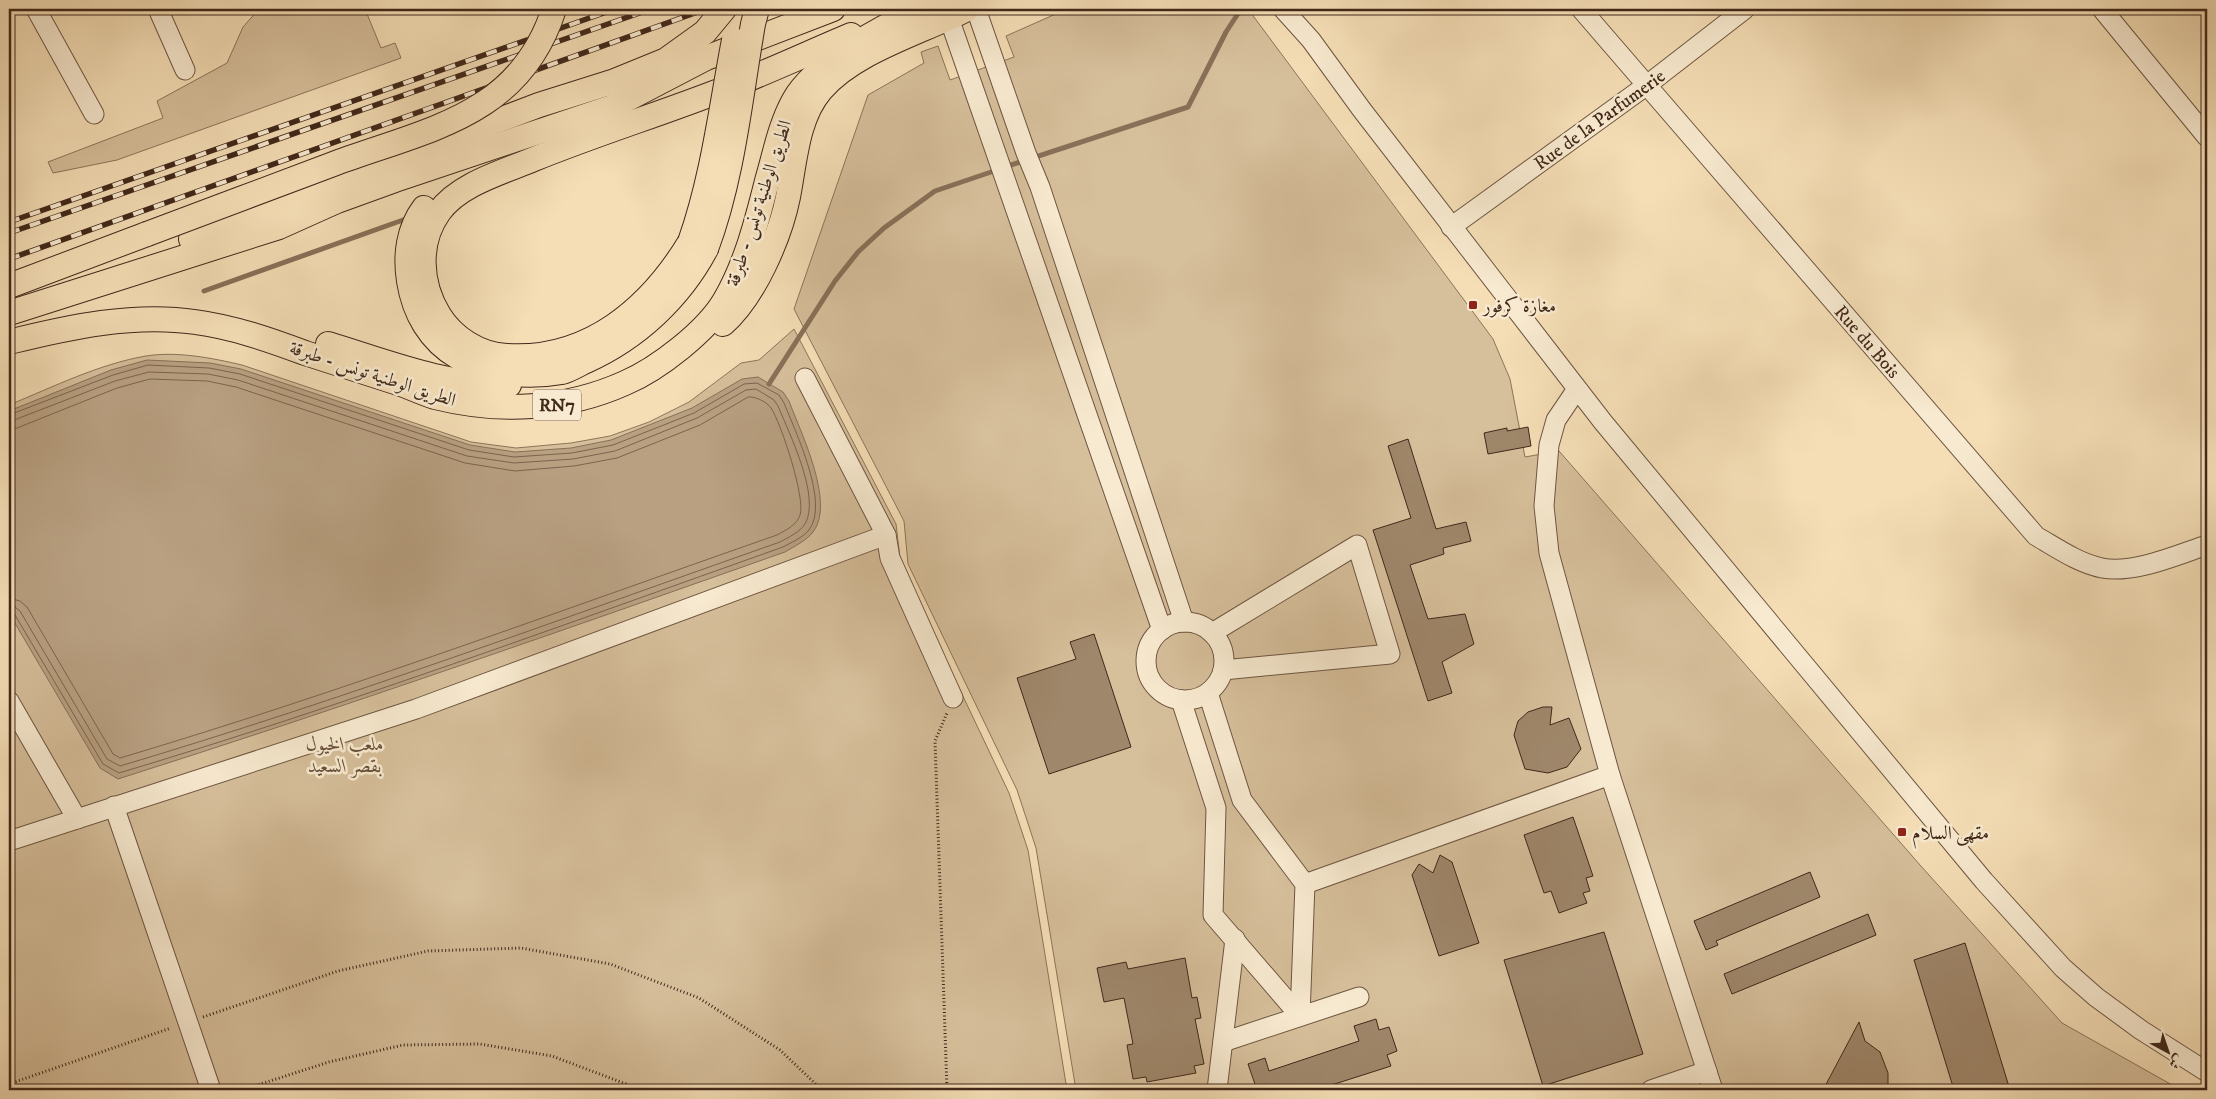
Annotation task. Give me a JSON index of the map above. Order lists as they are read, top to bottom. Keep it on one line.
{"streets":{"main road":["الطريق الوطنية تونس - طبرقة","RN7"],"street":["Rue de la Parfumerie","Rue du Bois"]},"crossings":[["Rue de la Parfumerie","Rue du Bois"]],"parks":["ملعب الخيول بقصر السعيد"],"places":{"transit":["مغازة كرفور","مقهى السلام"]},"north":"bottom right"}
